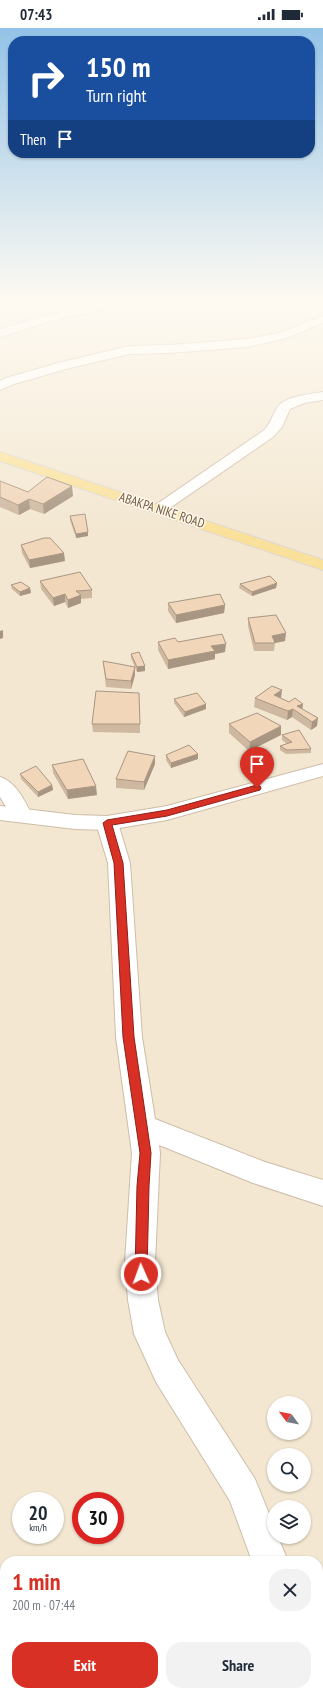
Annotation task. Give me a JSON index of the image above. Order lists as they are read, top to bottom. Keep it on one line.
{"streets":{"main road":["ABAKPA NIKE ROAD"]},"north":"top left","page":{"status":"07:43","turn":["150 m","Turn right"],"then":"Then","speed":"20 km/h","limit":"30","heading":["1 min","200 m · 07:44"],"buttons":["Exit","Share"]}}
